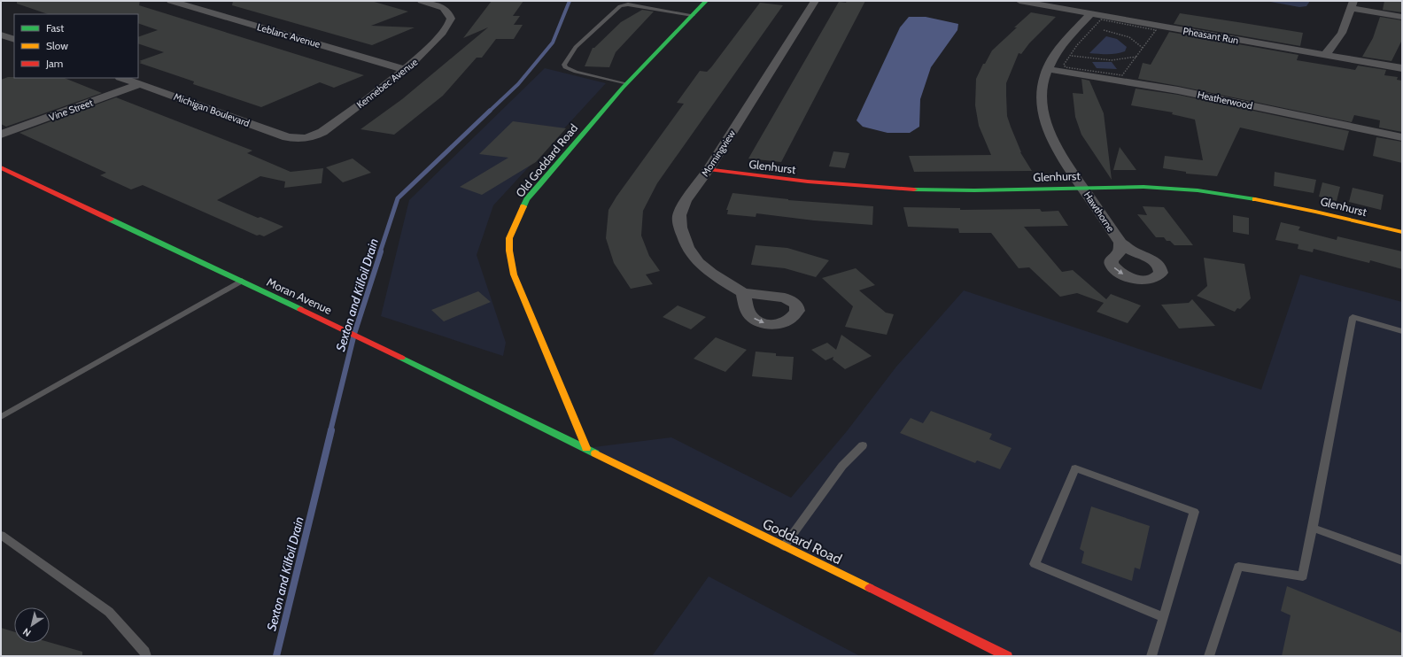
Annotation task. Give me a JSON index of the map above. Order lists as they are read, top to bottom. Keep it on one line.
{"streets":{"street":["Leblanc Avenue","Pheasant Run","Kennebec Avenue","Heatherwood","Vine Street","Michigan Boulevard","Morningview","Old Goddard Road","Glenhurst","Hawthorne","Moran Avenue","Goddard Road"]},"crossings":[["Leblanc Avenue","Kennebec Avenue"],["Pheasant Run","Hawthorne"],["Kennebec Avenue","Michigan Boulevard"],["Heatherwood","Hawthorne"],["Vine Street","Michigan Boulevard"],["Morningview","Glenhurst"],["Old Goddard Road","Moran Avenue"],["Old Goddard Road","Goddard Road"],["Glenhurst","Hawthorne"],["Moran Avenue","Goddard Road"]],"water":["Sexton and Kilfoil Drain"],"legend":["Fast","Slow","Jam"],"north":"bottom left"}
